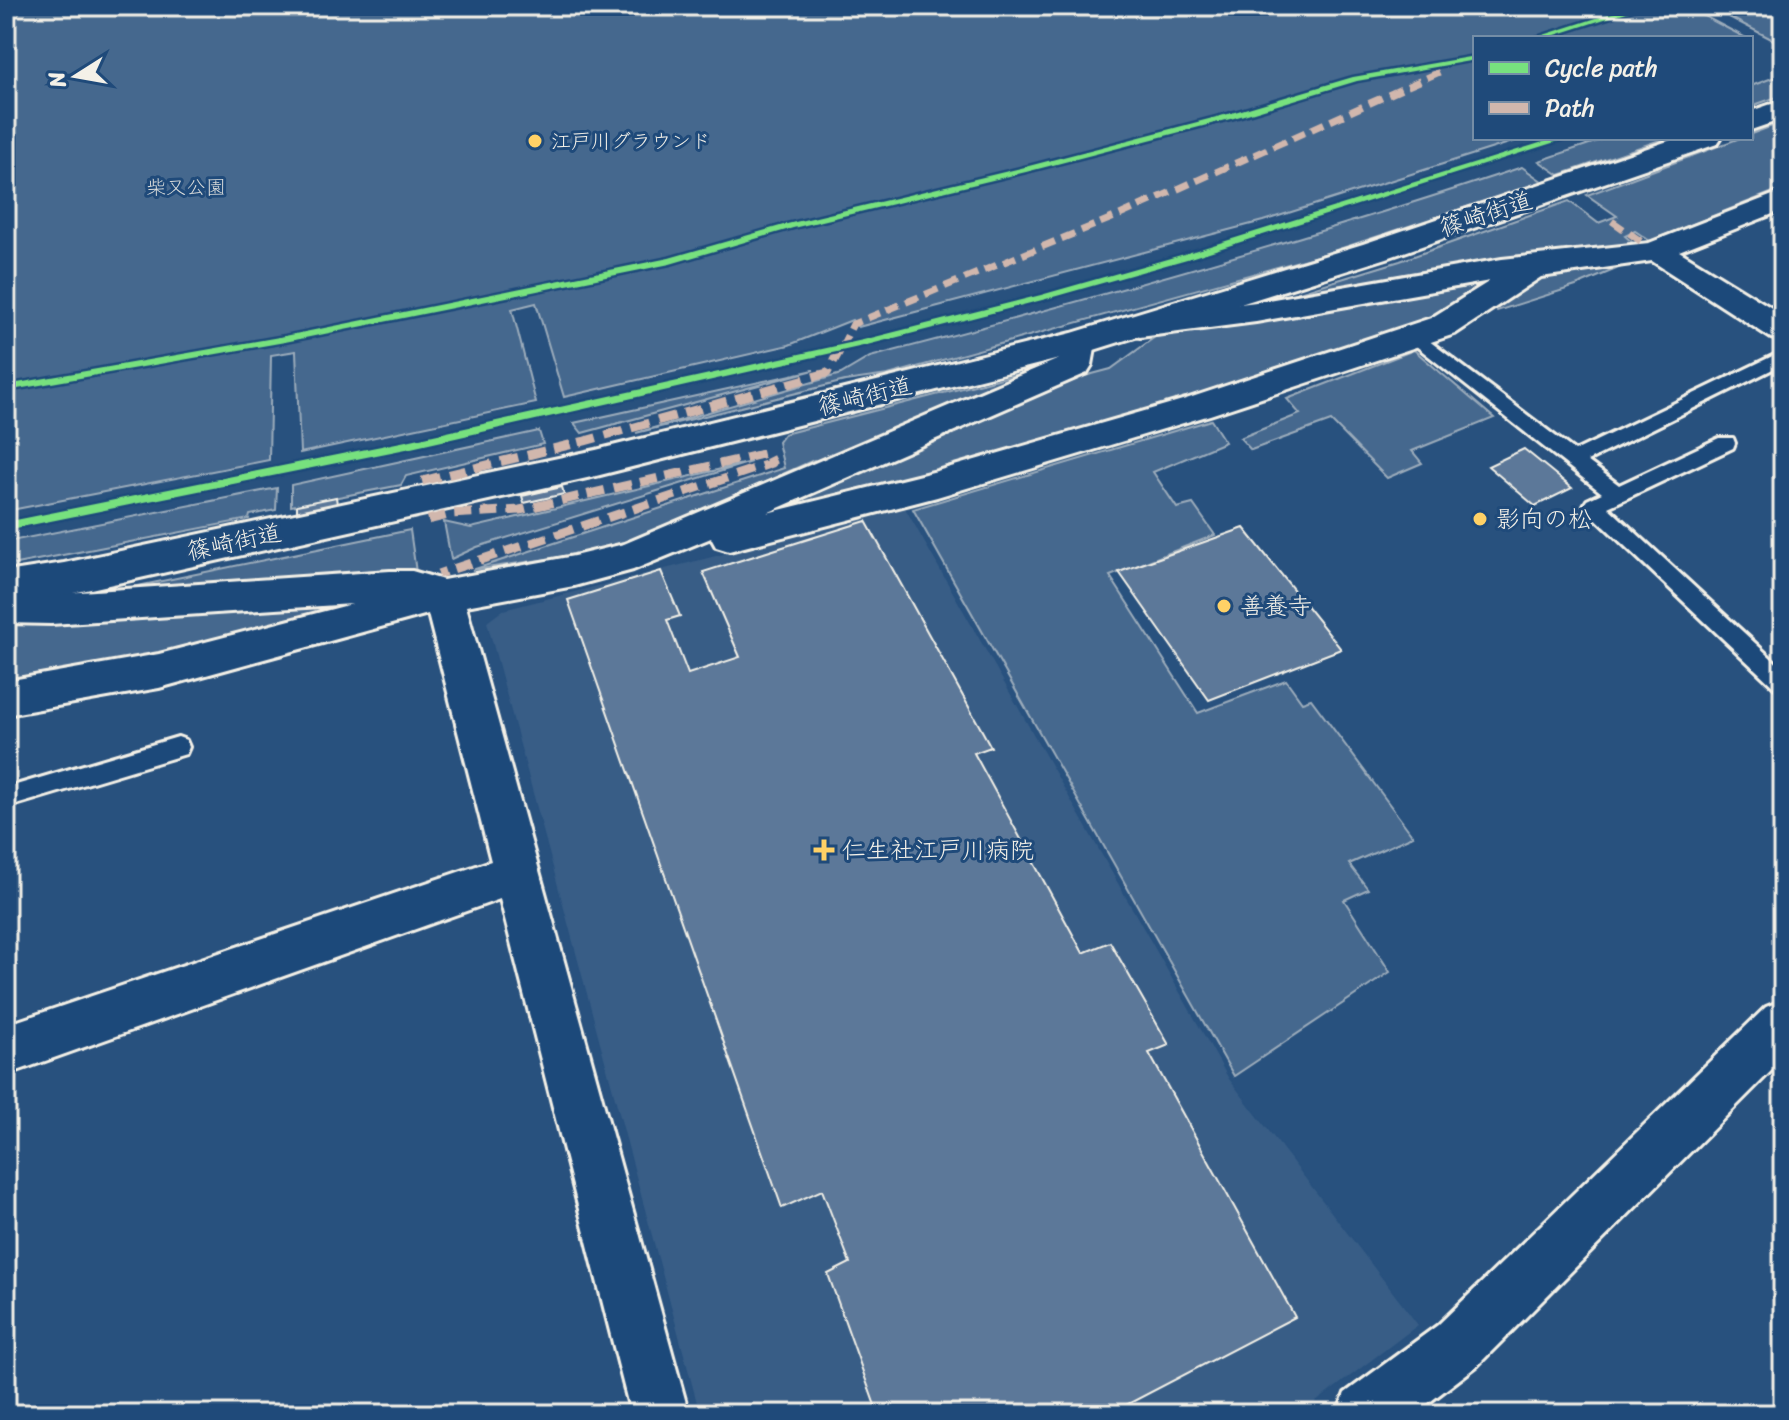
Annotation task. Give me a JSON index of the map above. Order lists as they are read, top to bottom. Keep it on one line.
{"streets":{"main road":["篠崎街道"]},"parks":["柴又公園"],"places":{"other":["江戸川グラウンド","影向の松","善養寺"],"health":["仁生社江戸川病院"]},"legend":["Cycle path","Path"],"north":"left"}
